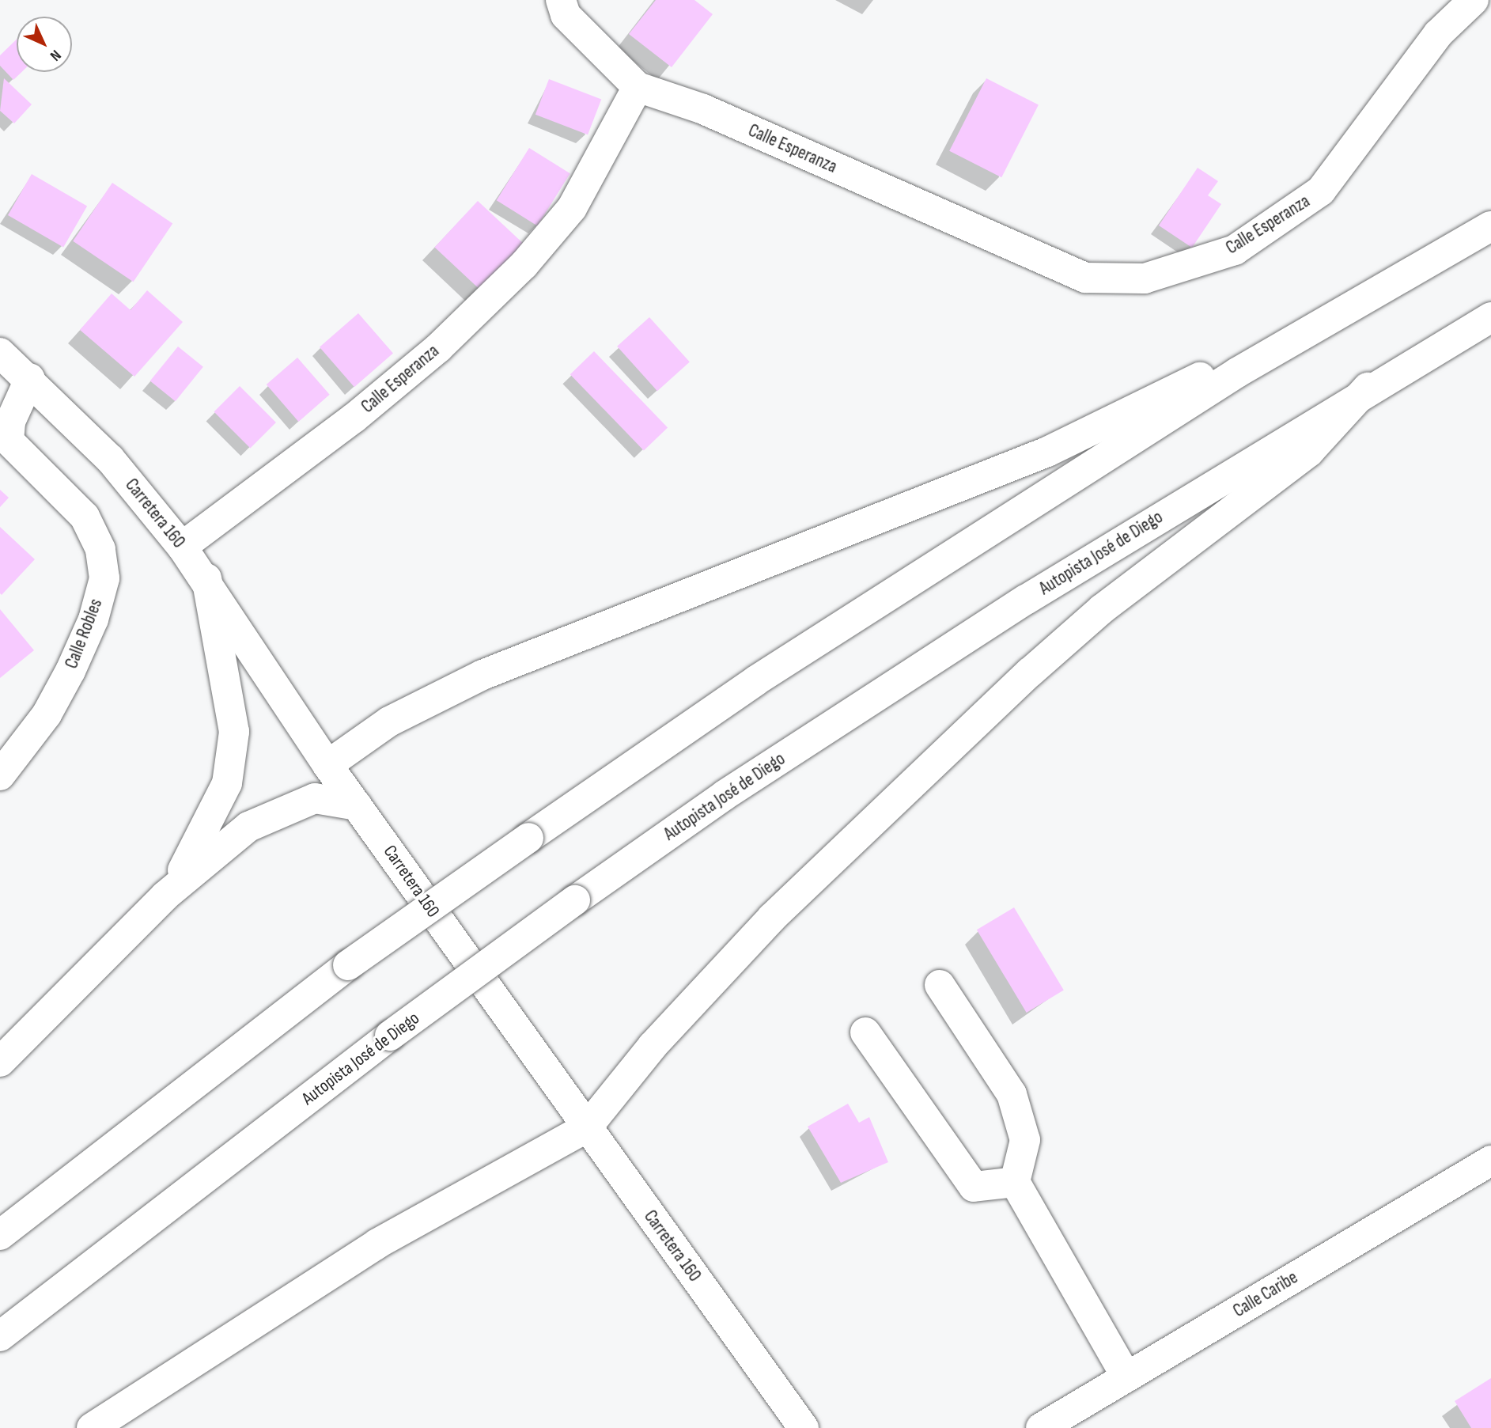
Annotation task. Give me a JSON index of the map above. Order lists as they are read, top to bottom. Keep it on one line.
{"streets":{"main road":["Calle Esperanza","Carretera 160","Autopista José de Diego","Calle Robles","Calle Caribe"]},"crossings":[["Calle Esperanza","Carretera 160"],["Carretera 160","Calle Robles"]],"north":"bottom right"}
